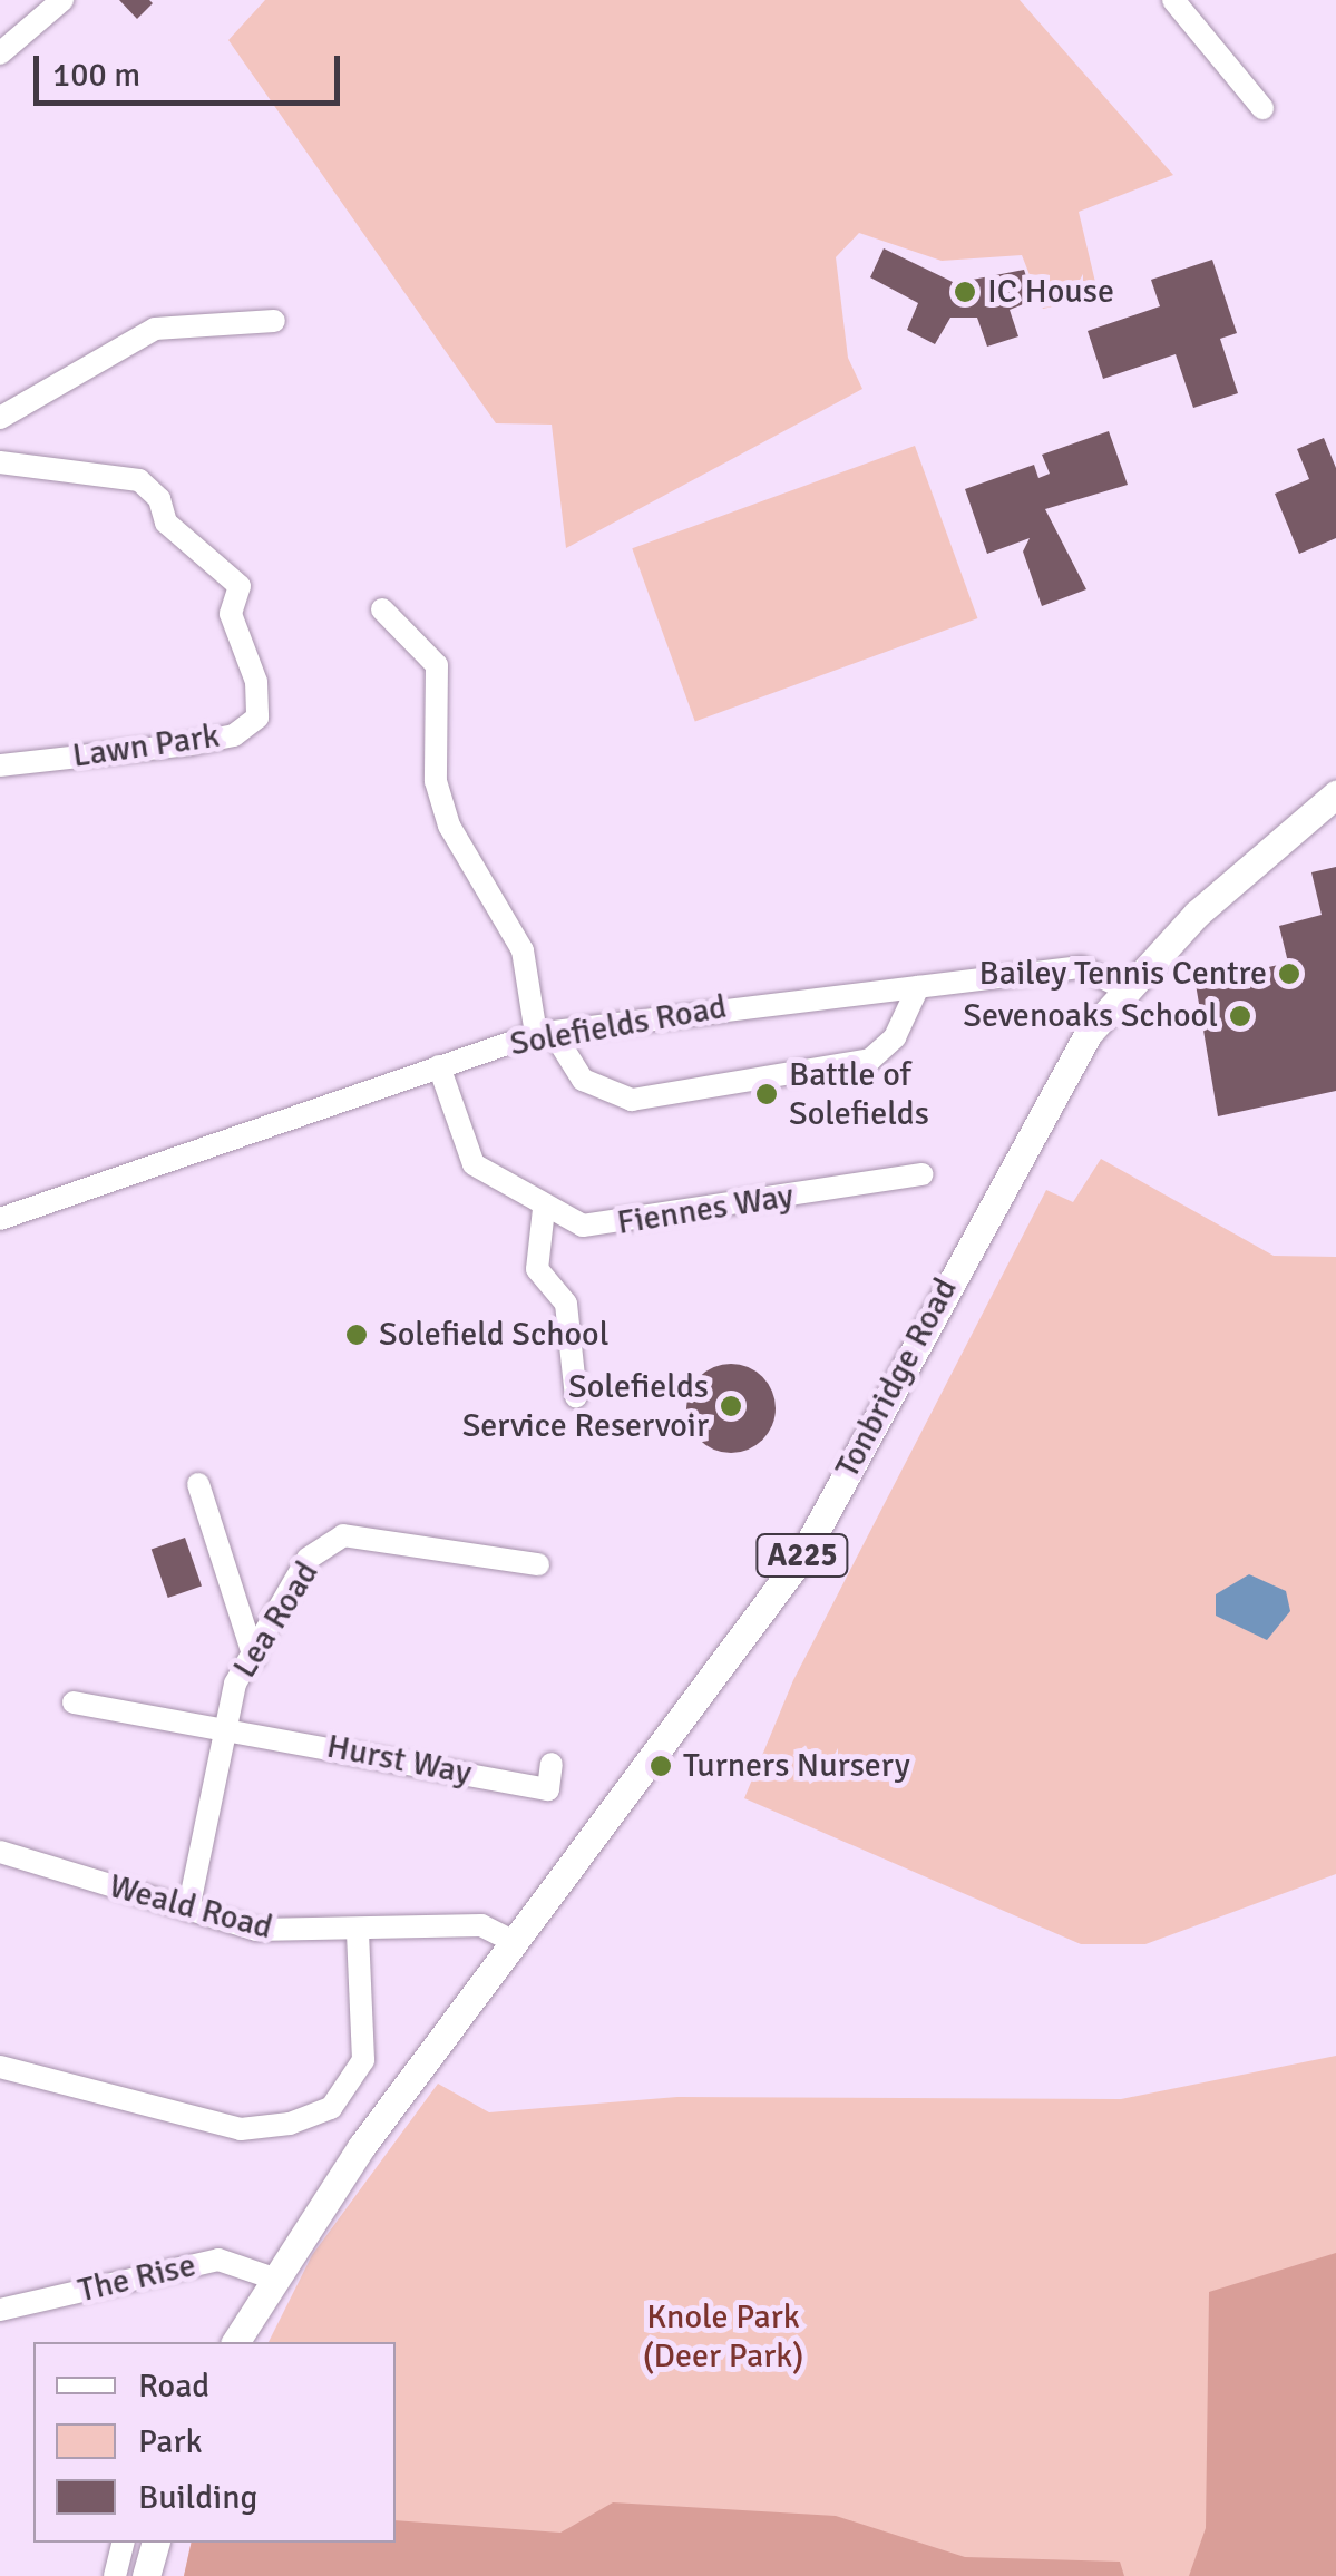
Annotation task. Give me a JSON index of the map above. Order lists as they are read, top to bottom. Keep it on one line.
{"streets":{"main road":["Tonbridge Road","A225"],"street":["Lawn Park","Solefields Road","Fiennes Way","Lea Road","Hurst Way","Weald Road","The Rise"]},"crossings":[["Solefields Road","Fiennes Way"],["Solefields Road","Tonbridge Road"],["Tonbridge Road","A225"],["Tonbridge Road","Weald Road"],["Tonbridge Road","The Rise"],["A225","The Rise"],["Lea Road","Hurst Way"],["Lea Road","Weald Road"]],"parks":["Knole Park (Deer Park)"],"places":["IC House","Bailey Tennis Centre","Sevenoaks School","Battle of Solefields","Solefield School","Solefields Service Reservoir","Turners Nursery"],"legend":["Road","Park","Building"],"scale_bar":"100 m"}
